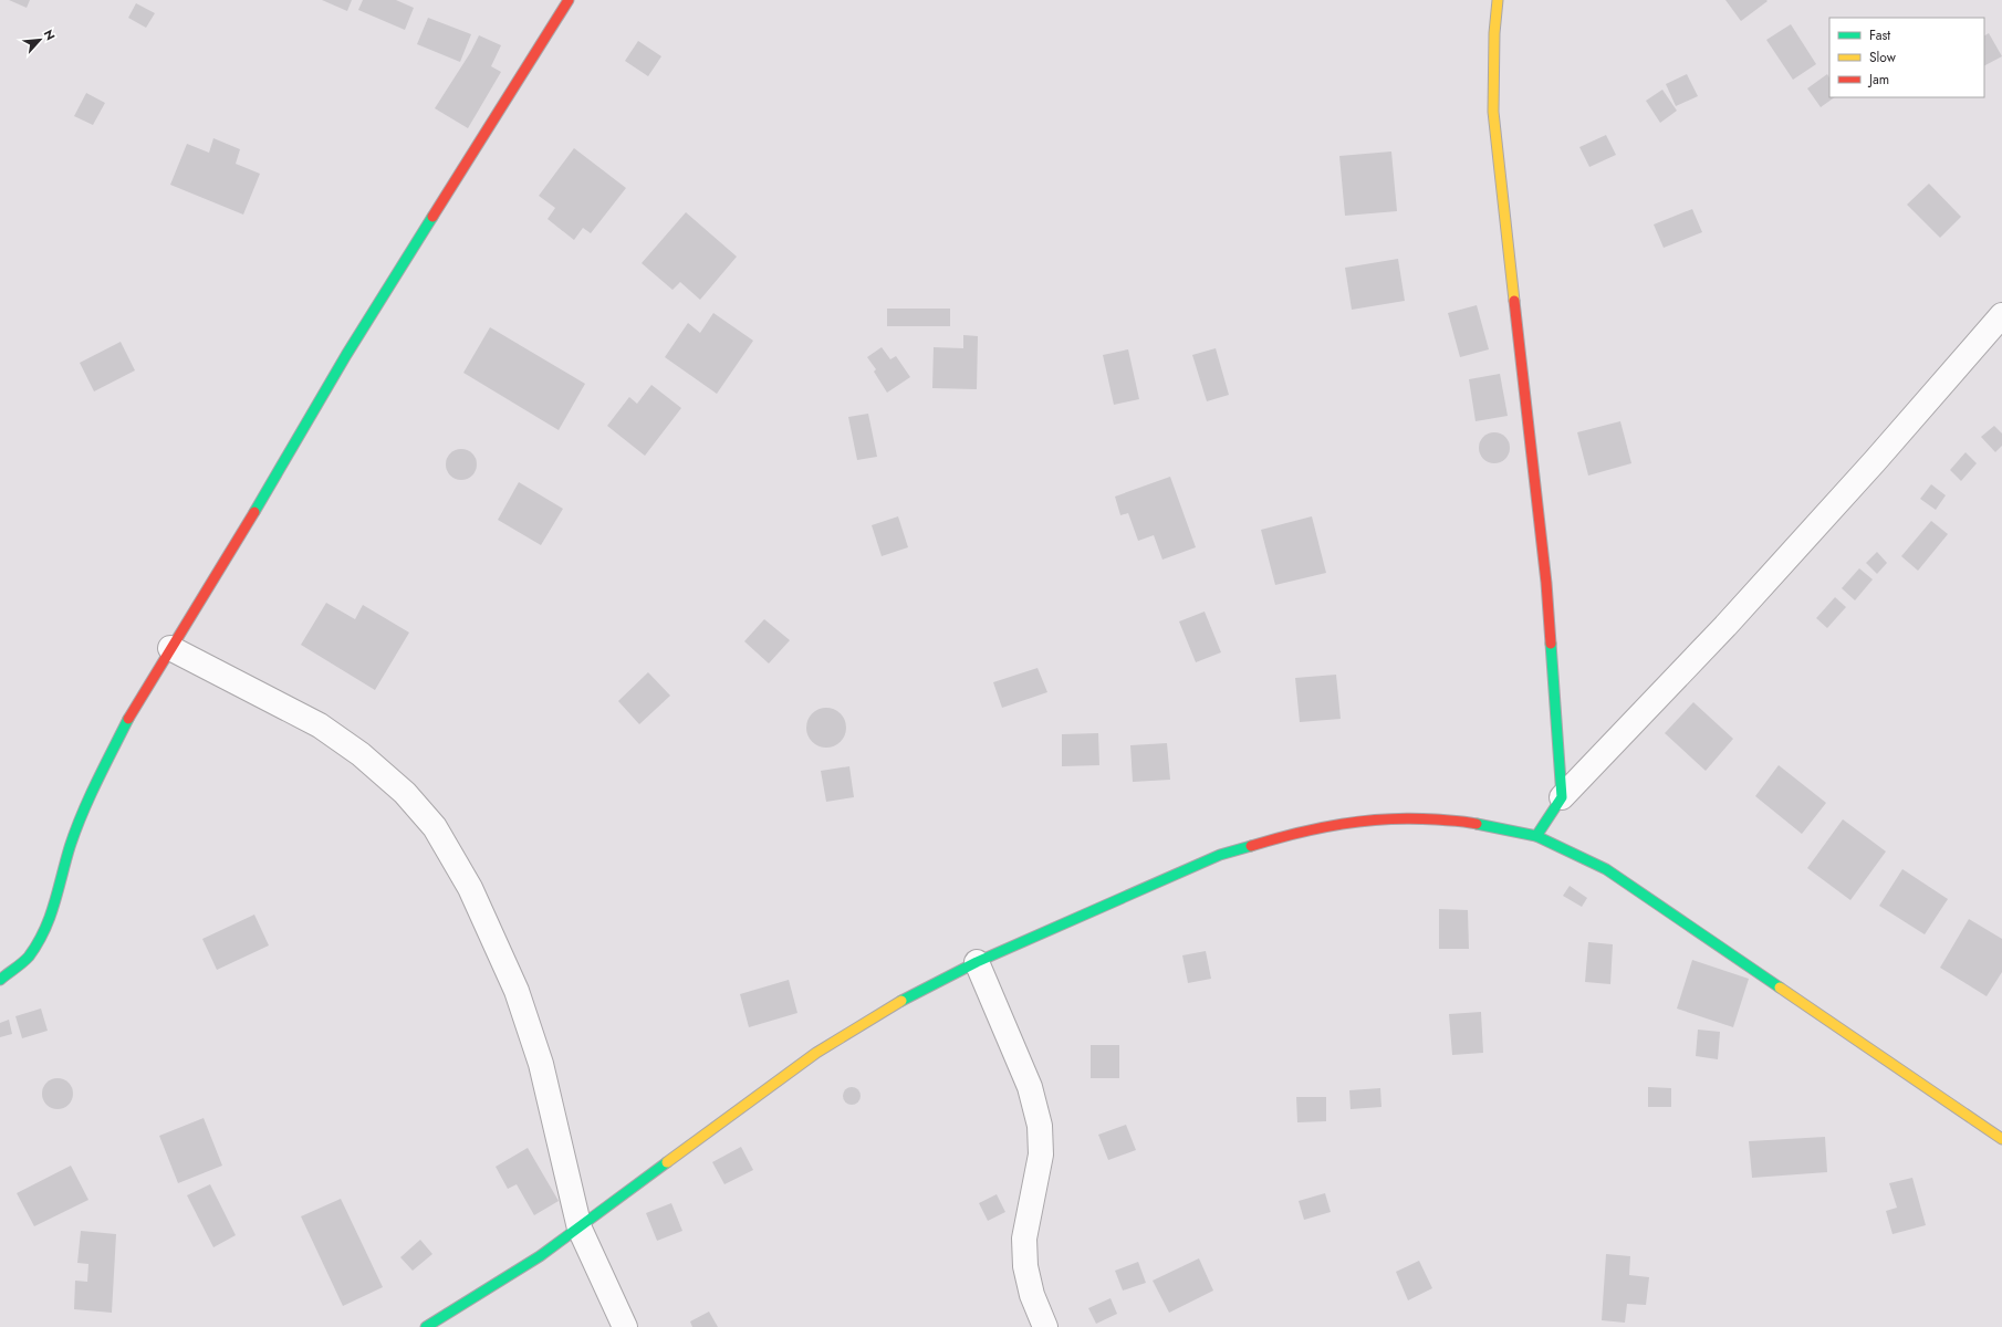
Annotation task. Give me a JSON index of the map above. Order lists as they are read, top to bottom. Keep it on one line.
{"legend":["Fast","Slow","Jam"],"north":"top right"}
